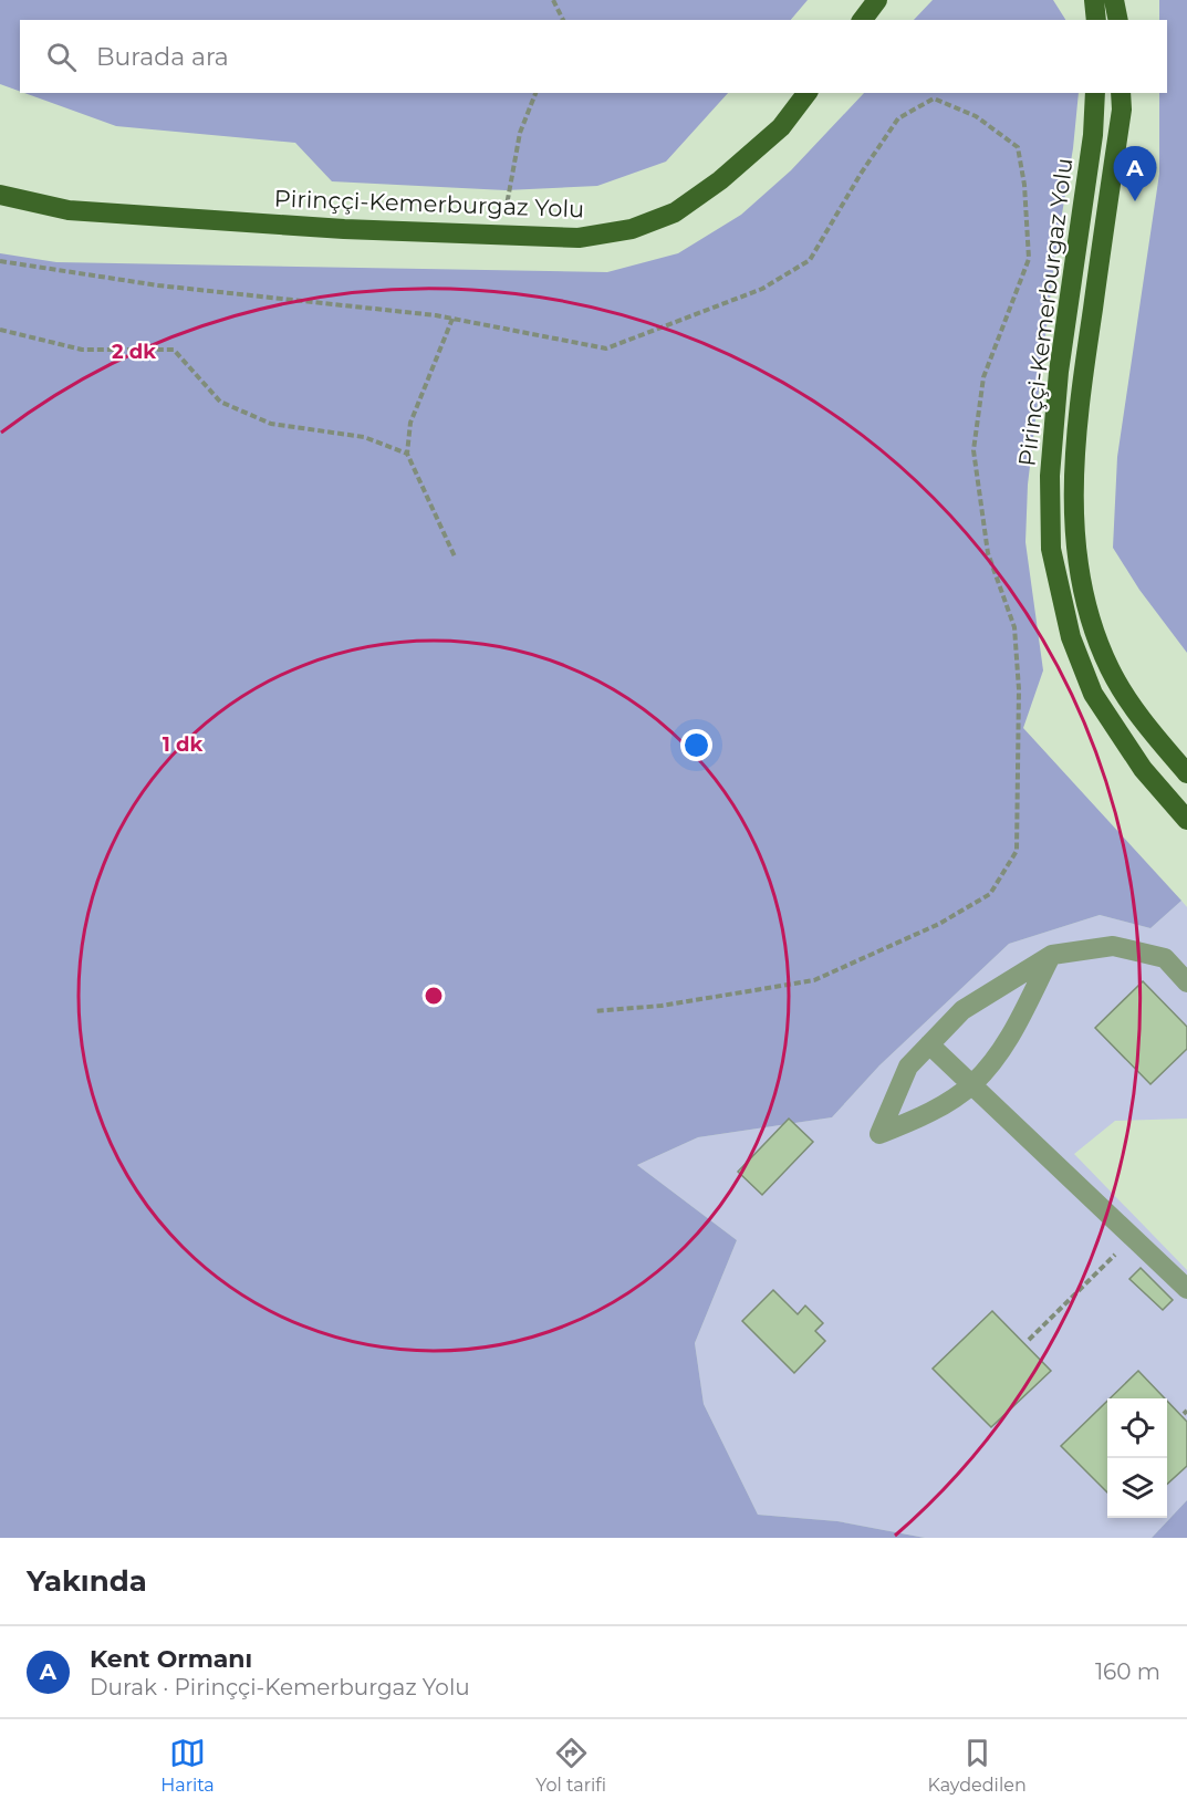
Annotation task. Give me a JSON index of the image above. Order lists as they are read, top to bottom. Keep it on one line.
{"streets":{"main road":["Pirinççi-Kemerburgaz Yolu"]},"page":{"search":"Burada ara","pins":"A","heading":"Yakında","list":[{"mark":"A","name":"Kent Ormanı","note":"Durak · Pirinççi-Kemerburgaz Yolu","value":"160 m"}],"nav":["Harita","Yol tarifi","Kaydedilen"]},"rings":["2 dk","1 dk"]}
